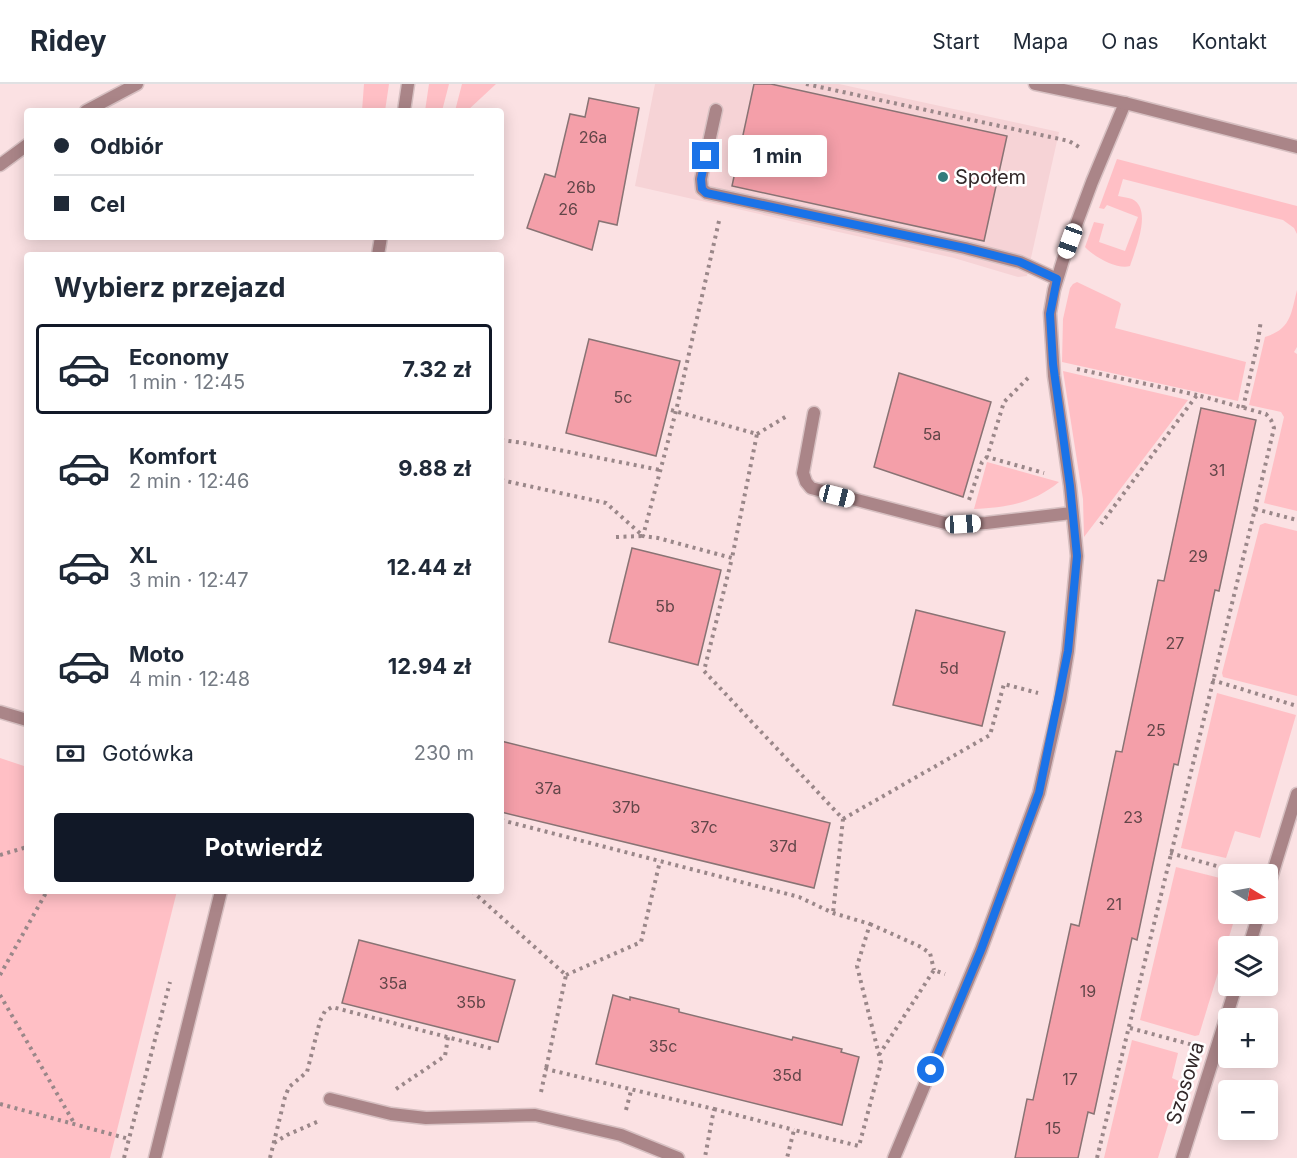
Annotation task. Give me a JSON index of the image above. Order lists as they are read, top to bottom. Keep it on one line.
{"streets":{"street":["Szosowa"]},"places":["Społem"],"house_numbers":["26a","26b","26","5c","5a","31","29","5b","27","5d","25","37a","37b","23","37c","37d","21","35a","19","35b","35c","35d","17","15"],"north":"right","page":{"header":"Ridey","nav":["Start","Mapa","O nas","Kontakt"],"banner":["Odbiór","Cel"],"bubble":"1 min","heading":"Wybierz przejazd","list":[{"name":"Economy","note":"1 min · 12:45","value":"7.32 zł"},{"name":"Komfort","note":"2 min · 12:46","value":"9.88 zł"},{"name":"XL","note":"3 min · 12:47","value":"12.44 zł"},{"name":"Moto","note":"4 min · 12:48","value":"12.94 zł"}],"pay":["Gotówka","230 m"],"buttons":"Potwierdź","map_buttons":["+","−"]}}
